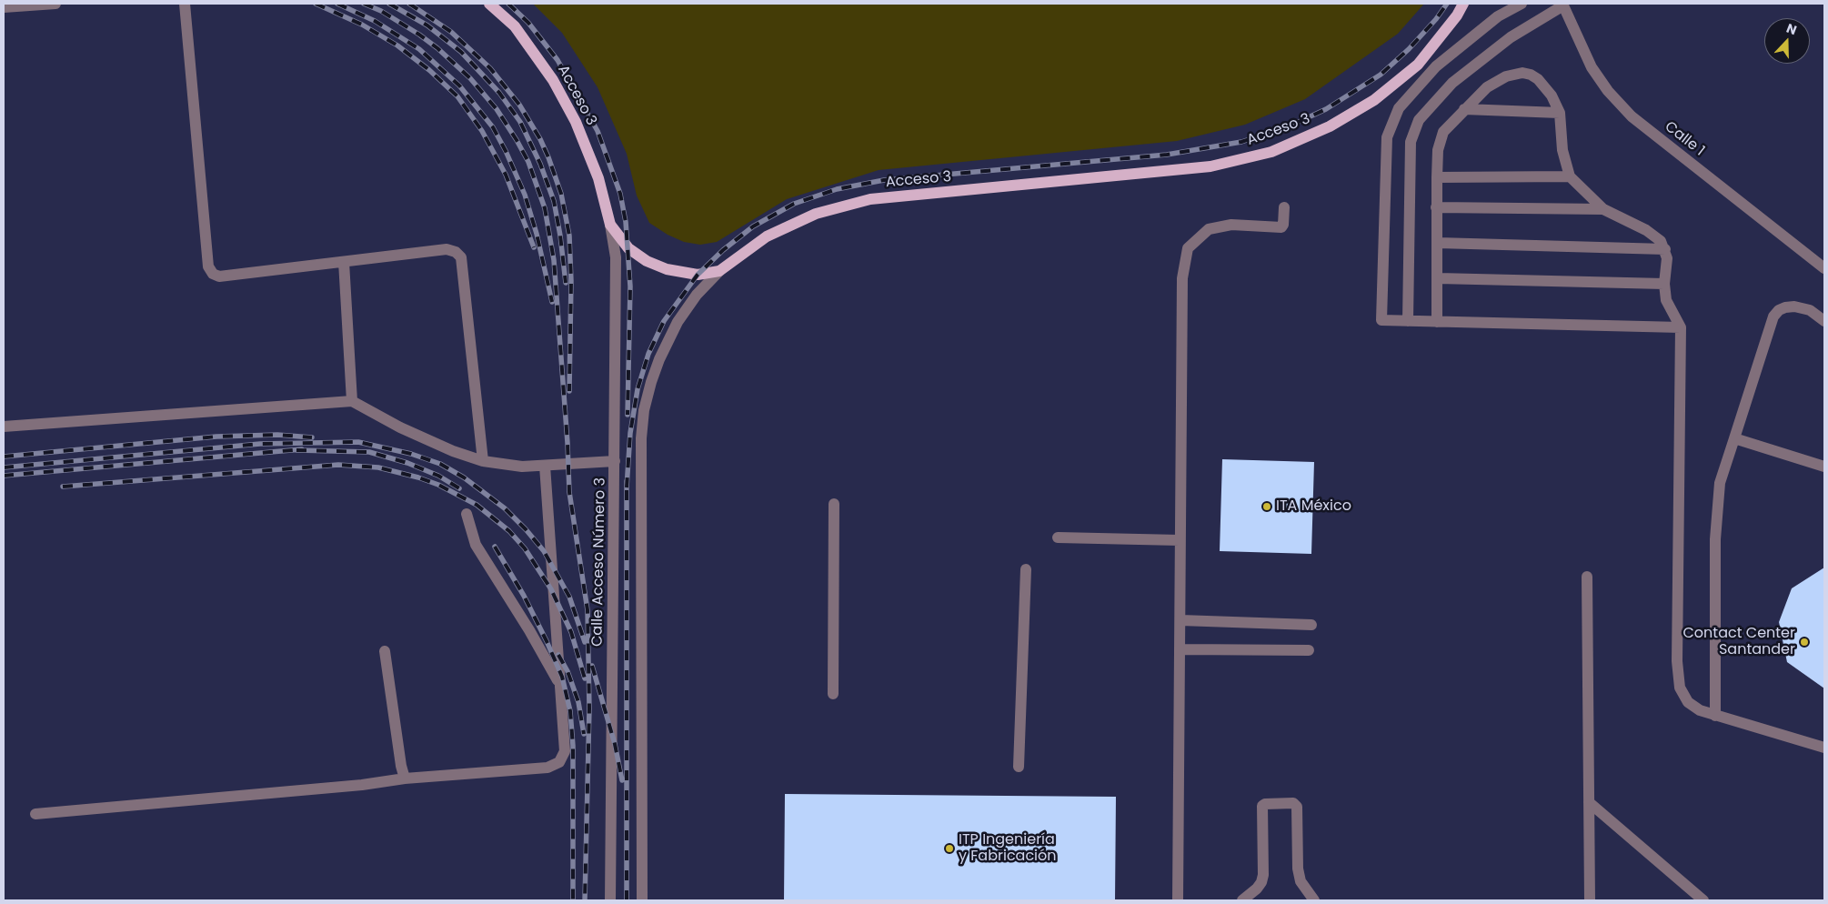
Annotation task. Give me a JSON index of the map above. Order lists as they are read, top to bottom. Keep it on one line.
{"streets":{"main road":["Acceso 3"],"street":["Calle 1","Calle Acceso Número 3"]},"crossings":[["Acceso 3","Calle Acceso Número 3"]],"places":["ITA México","Contact Center Santander","ITP Ingeniería y Fabricación"],"north":"top"}
